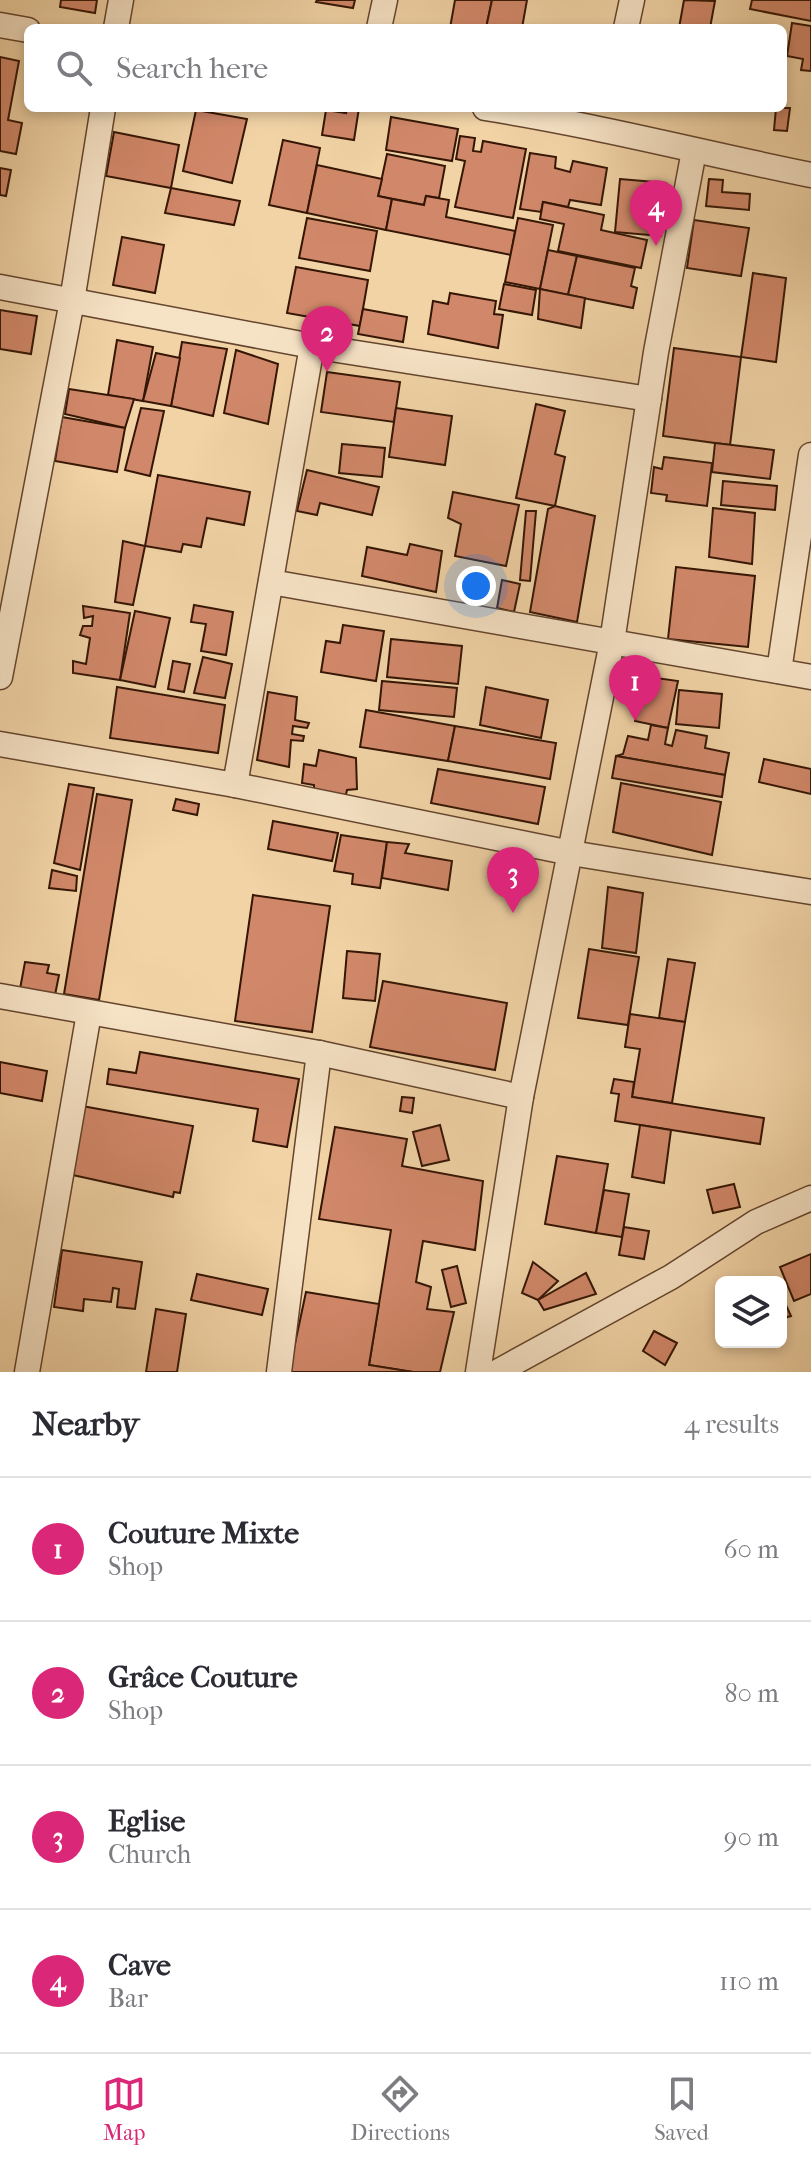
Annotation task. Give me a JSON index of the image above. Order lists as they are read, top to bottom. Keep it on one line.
{"page":{"search":"Search here","pins":["4","2","1","3"],"heading":["Nearby","4 results"],"list":[{"mark":"1","name":"Couture Mixte","note":"Shop","value":"60 m"},{"mark":"2","name":"Grâce Couture","note":"Shop","value":"80 m"},{"mark":"3","name":"Eglise","note":"Church","value":"90 m"},{"mark":"4","name":"Cave","note":"Bar","value":"110 m"}],"nav":["Map","Directions","Saved"]}}
